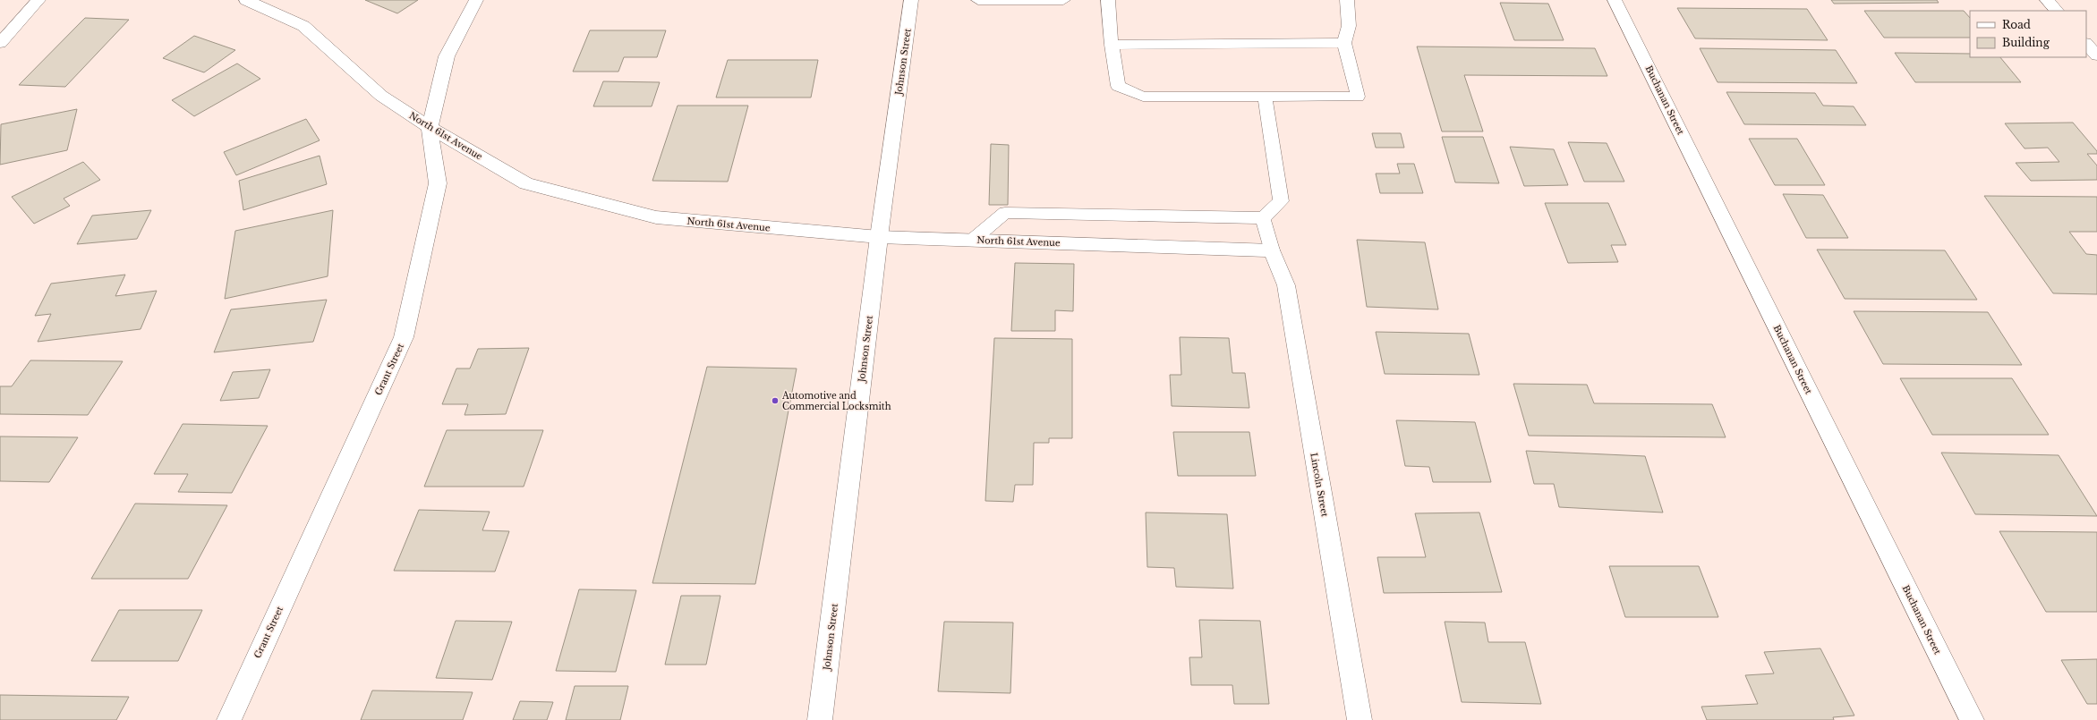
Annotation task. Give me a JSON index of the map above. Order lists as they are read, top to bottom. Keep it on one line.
{"streets":{"street":["Johnson Street","Buchanan Street","North 61st Avenue","Grant Street","Lincoln Street"]},"crossings":[["Johnson Street","North 61st Avenue"],["North 61st Avenue","Grant Street"],["North 61st Avenue","Lincoln Street"]],"places":["Automotive and Commercial Locksmith"],"legend":["Road","Building"]}
